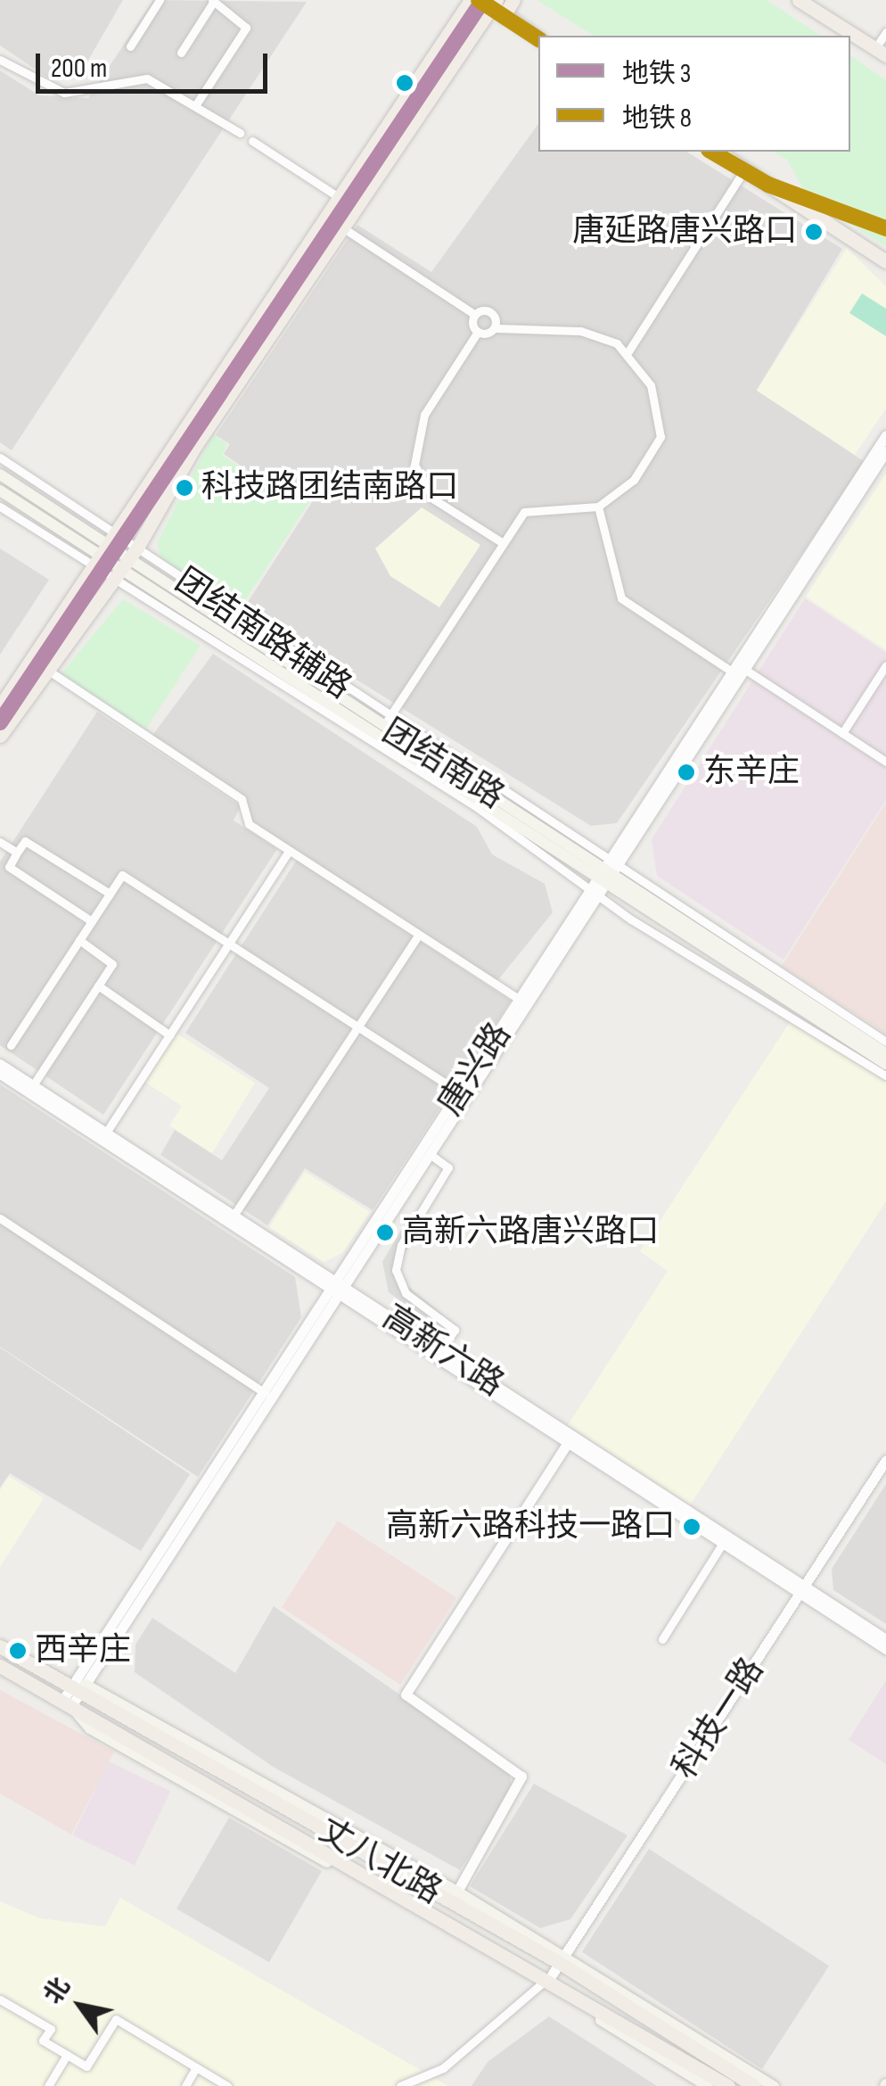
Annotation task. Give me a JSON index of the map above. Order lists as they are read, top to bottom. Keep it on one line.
{"streets":{"main road":["团结南路","丈八北路"],"street":["唐兴路","高新六路","科技一路"]},"crossings":[["团结南路","唐兴路"],["唐兴路","高新六路"],["唐兴路","丈八北路"],["高新六路","科技一路"],["科技一路","丈八北路"]],"places":["唐延路唐兴路口","科技路团结南路口","东辛庄","高新六路唐兴路口","高新六路科技一路口","西辛庄"],"lines":["metro line 3","metro line 8"],"legend":["地铁 3","地铁 8"],"scale_bar":"200 m","north":"top left"}
